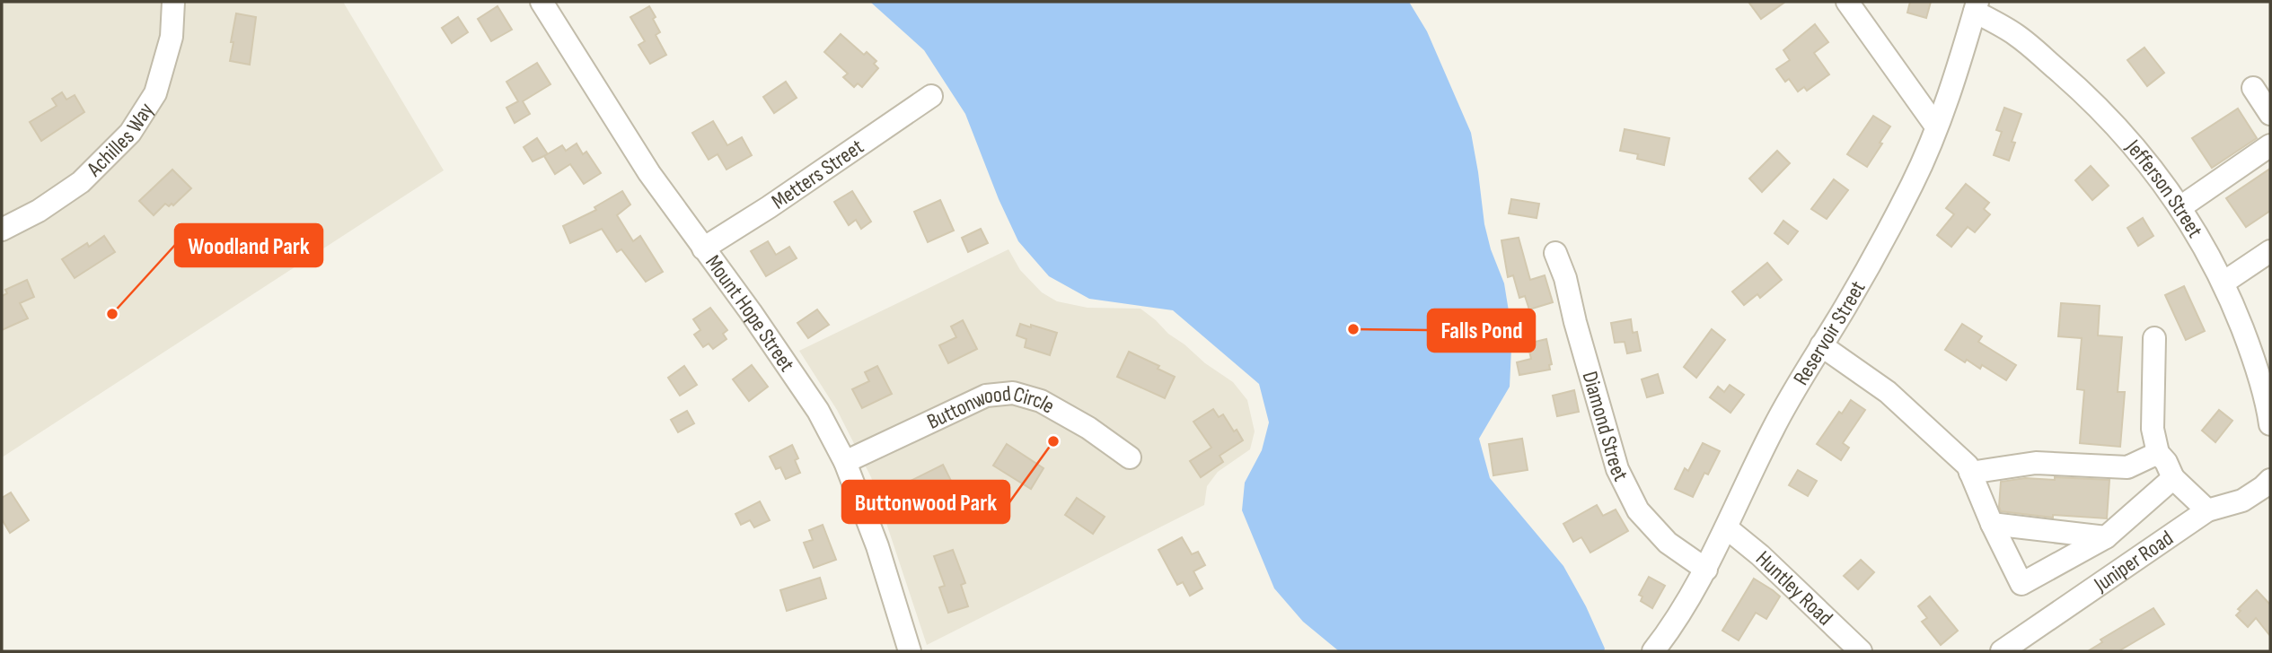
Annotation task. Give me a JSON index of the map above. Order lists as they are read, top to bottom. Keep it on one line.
{"streets":{"street":["Achilles Way","Metters Street","Jefferson Street","Mount Hope Street","Reservoir Street","Buttonwood Circle","Diamond Street","Juniper Road","Huntley Road"]},"crossings":[["Metters Street","Mount Hope Street"],["Jefferson Street","Reservoir Street"],["Mount Hope Street","Buttonwood Circle"],["Reservoir Street","Diamond Street"],["Reservoir Street","Huntley Road"]],"places":["Woodland Park","Falls Pond","Buttonwood Park"]}
